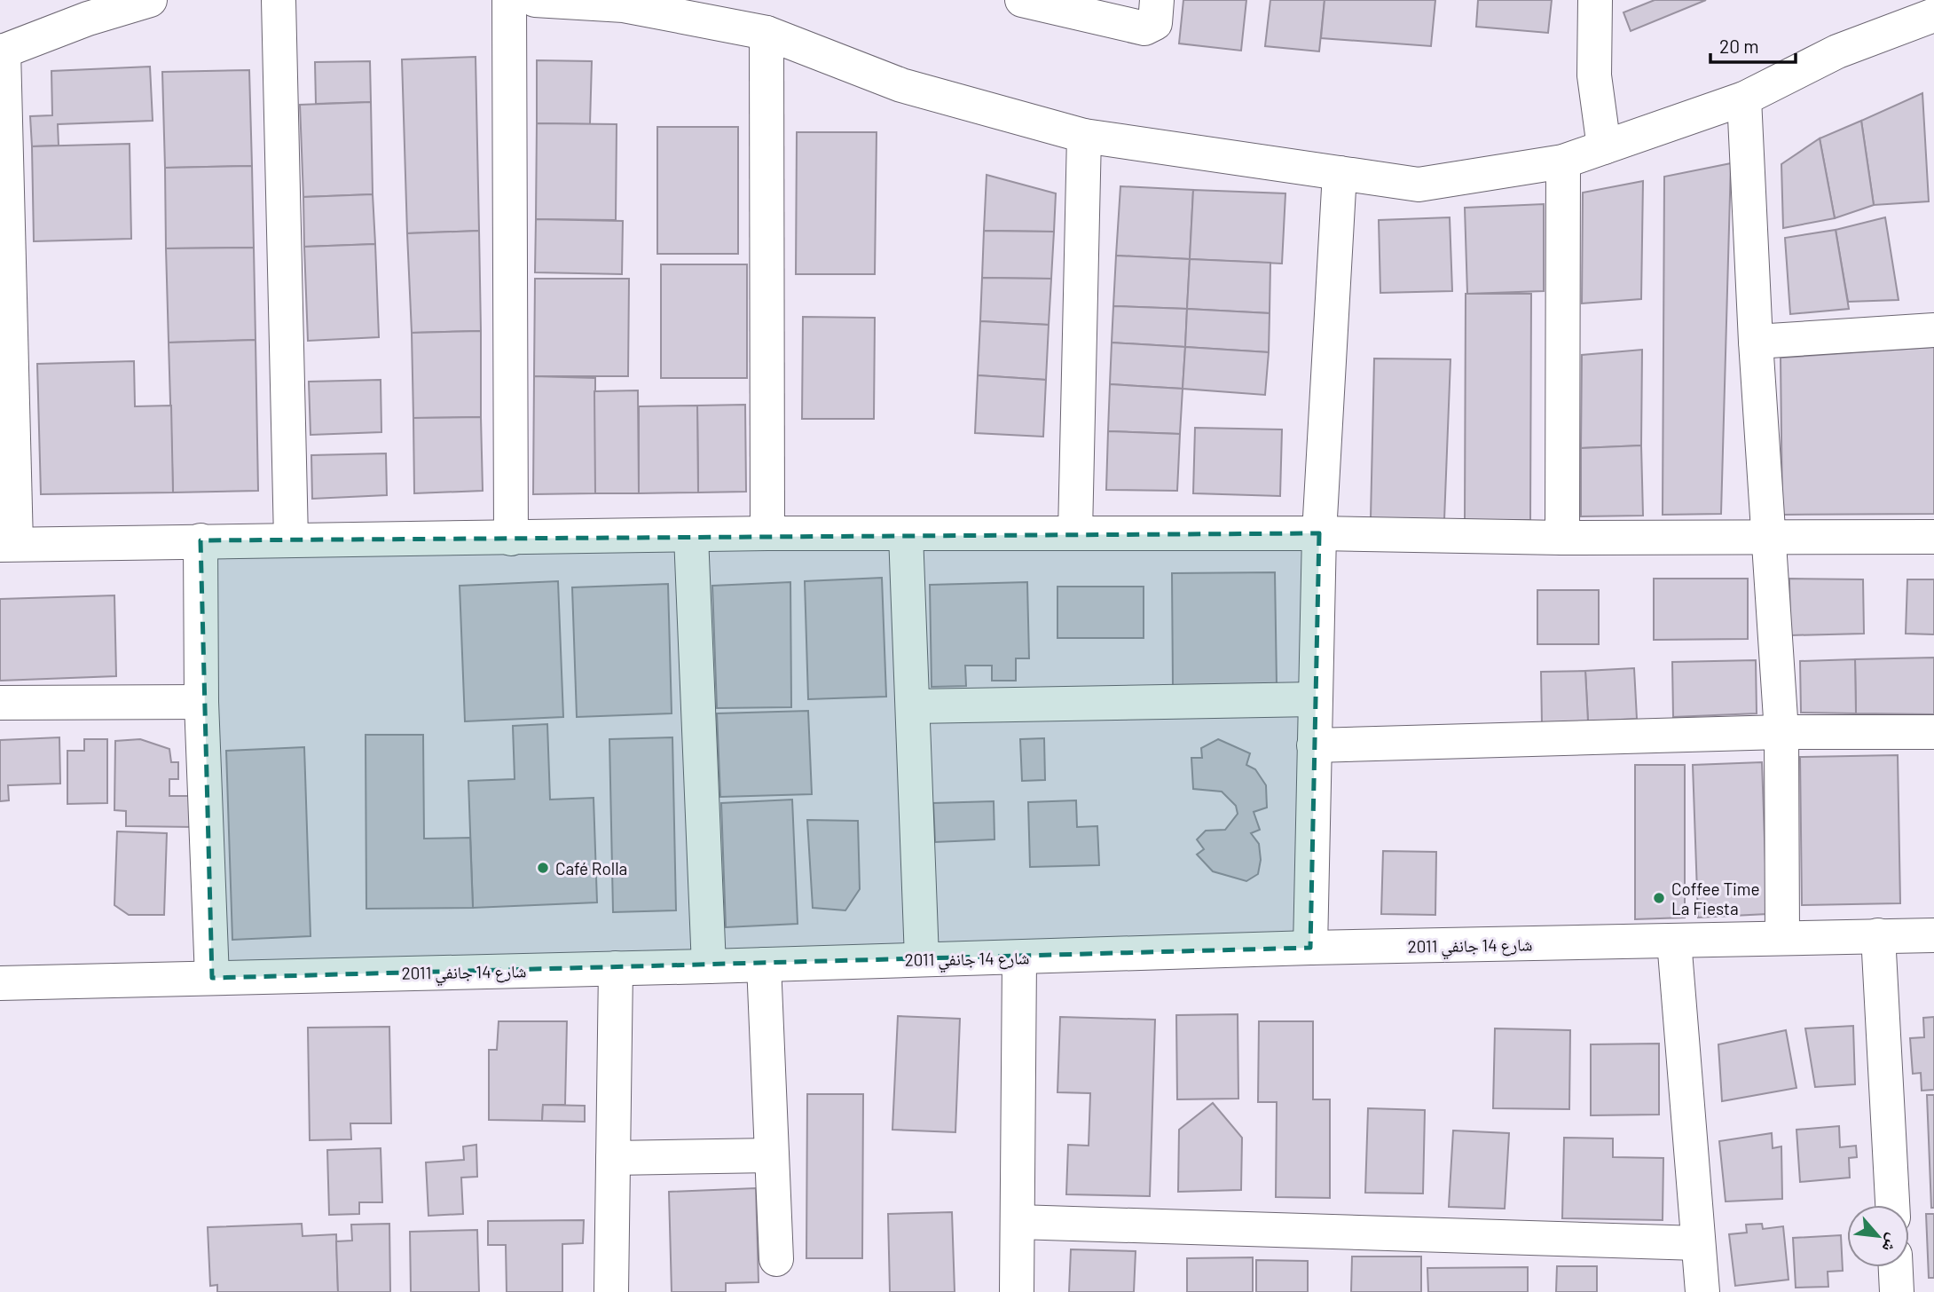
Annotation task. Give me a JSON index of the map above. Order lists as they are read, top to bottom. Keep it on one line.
{"streets":{"street":["شارع 14 جانفي 2011"]},"places":["Café Rolla","Coffee Time La Fiesta"],"scale_bar":"20 m","north":"bottom right"}
